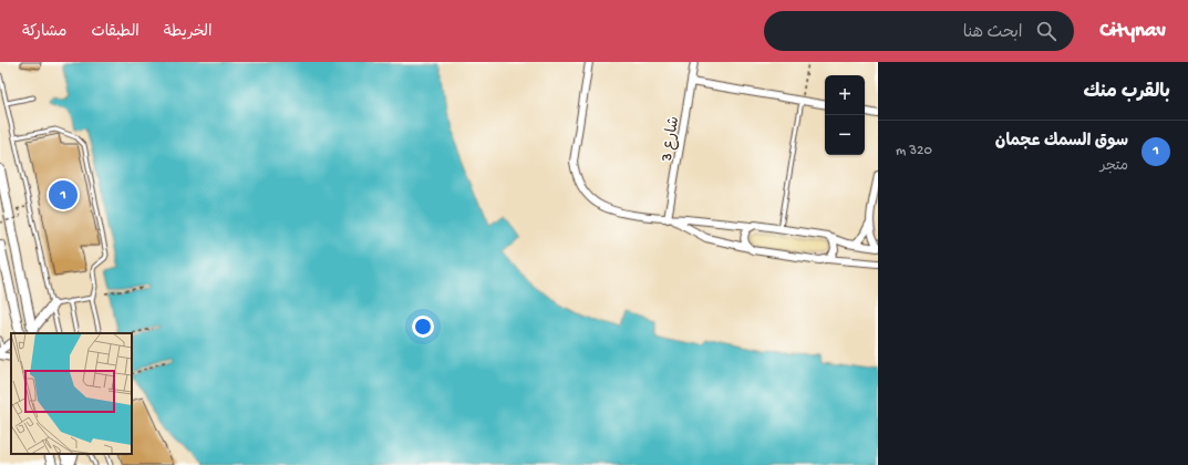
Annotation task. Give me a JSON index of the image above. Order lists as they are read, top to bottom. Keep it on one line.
{"streets":{"street":["شارع 3"]},"page":{"header":"Citynav","search":"ابحث هنا","nav":["الخريطة","الطبقات","مشاركة"],"heading":"بالقرب منك","map_buttons":["+","−"],"list":[{"mark":"1","name":"سوق السمك عجمان","note":"متجر","value":"320 m"}],"pins":"1"}}
